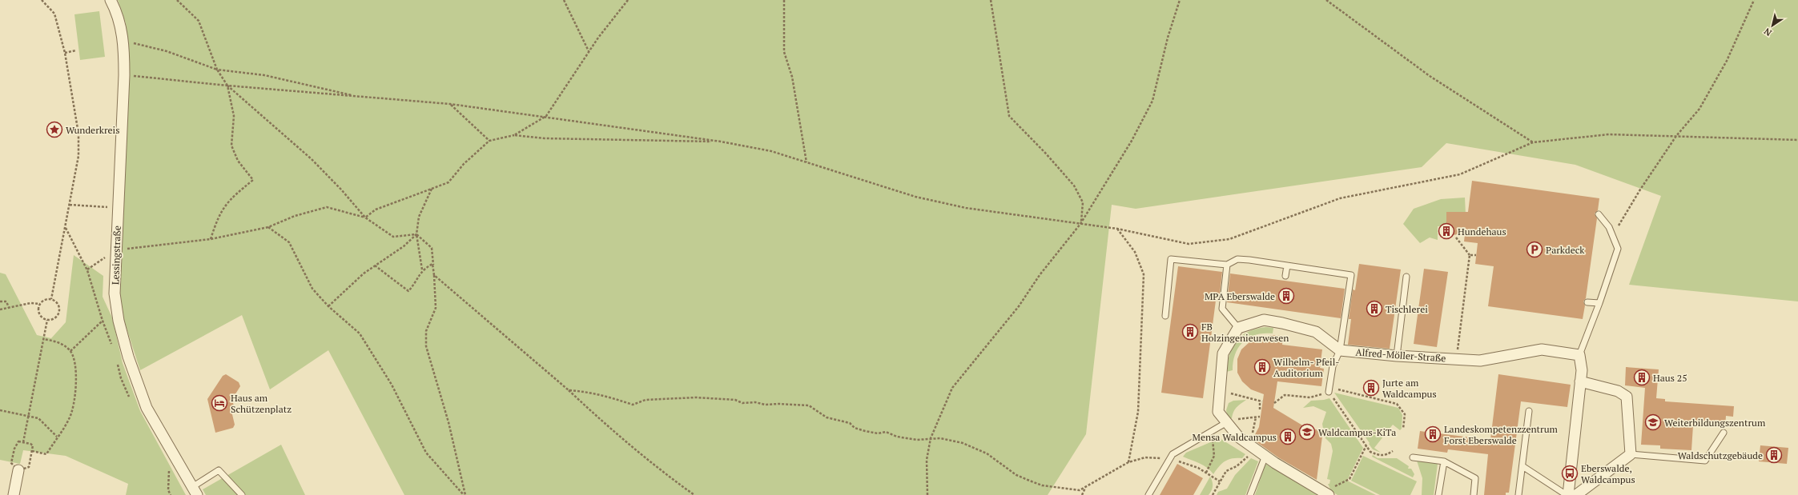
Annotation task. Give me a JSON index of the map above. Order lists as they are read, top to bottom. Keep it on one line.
{"streets":{"street":["Lessingstraße","Alfred-Möller-Straße"]},"places":{"place":["Wunderkreis"],"building":["Hundehaus","MPA Eberswalde","Tischlerei","FB Holzingenieurwesen","Wilhelm- Pfeil- Auditorium","Haus 25","Jurte am Waldcampus","Landeskompetenzzentrum Forst Eberswalde","Mensa Waldcampus","Waldschutzgebäude"],"parking":["Parkdeck"],"hotel":["Haus am Schützenplatz"],"school or university":["Weiterbildungszentrum","Waldcampus-KiTa"],"bus stop":["Eberswalde, Waldcampus"]},"north":"bottom left"}
